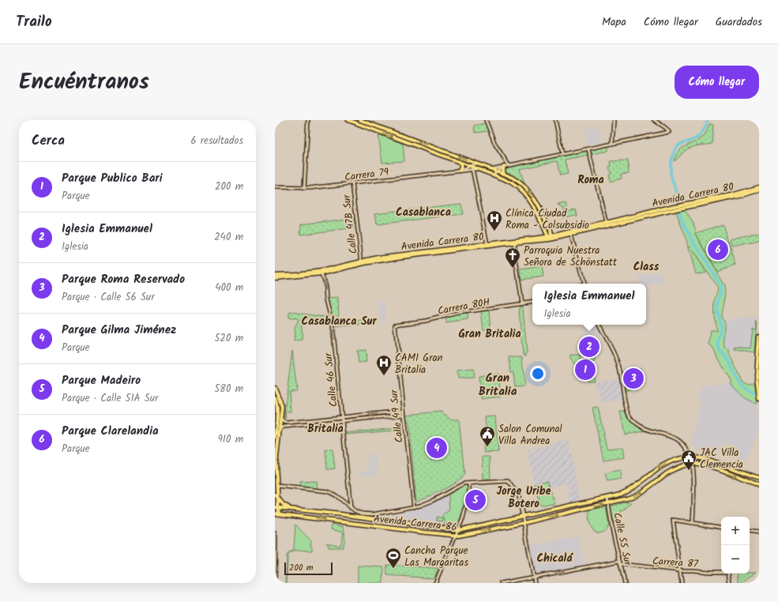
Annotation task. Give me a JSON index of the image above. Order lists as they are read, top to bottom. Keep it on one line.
{"streets":{"main road":["Avenida Carrera 80","Avenida Carrera 86"],"street":["Carrera 79","Calle 47B Sur","Carrera 80H","Calle 46 Sur","Calle 49 Sur","Calle 55 Sur","Carrera 87"]},"crossings":[["Carrera 79","Calle 47B Sur"],["Avenida Carrera 80","Calle 47B Sur"],["Avenida Carrera 80","Calle 46 Sur"],["Carrera 80H","Calle 49 Sur"],["Avenida Carrera 86","Calle 55 Sur"],["Calle 55 Sur","Carrera 87"]],"one_way":["Calle 46 Sur"],"districts":["Roma","Casablanca","Class","Casablanca Sur","Gran Britalia","Gran Britalia","Britalia","Jorge Uribe Botero","Chicalá"],"places":{"hospital":["Clínica Ciudad Roma - Colsubsidio","CAMI Gran Britalia"],"church":["Parroquia Nuestra Señora de Schönstatt"],"public building":["Salon Comunal Villa Andrea","JAC Villa Clemencia"],"sports":["Cancha Parque Las Margaritas"]},"scale_bar":"200 m","page":{"header":"Trailo","nav":["Mapa","Cómo llegar","Guardados"],"title":"Encuéntranos","buttons":"Cómo llegar","heading":["Cerca","6 resultados"],"list":[{"mark":"1","name":"Parque Publico Bari","note":"Parque","value":"200 m"},{"mark":"2","name":"Iglesia Emmanuel","note":"Iglesia","value":"240 m"},{"mark":"3","name":"Parque Roma Reservado","note":"Parque · Calle 56 Sur","value":"400 m"},{"mark":"4","name":"Parque Gilma Jiménez","note":"Parque","value":"520 m"},{"mark":"5","name":"Parque Madeiro","note":"Parque · Calle 51A Sur","value":"580 m"},{"mark":"6","name":"Parque Clarelandia","note":"Parque","value":"910 m"}],"pins":["6","2","1","3","4","5"],"popup":["Iglesia Emmanuel","Iglesia"],"map_buttons":["+","−"],"scale":"200 m"}}
